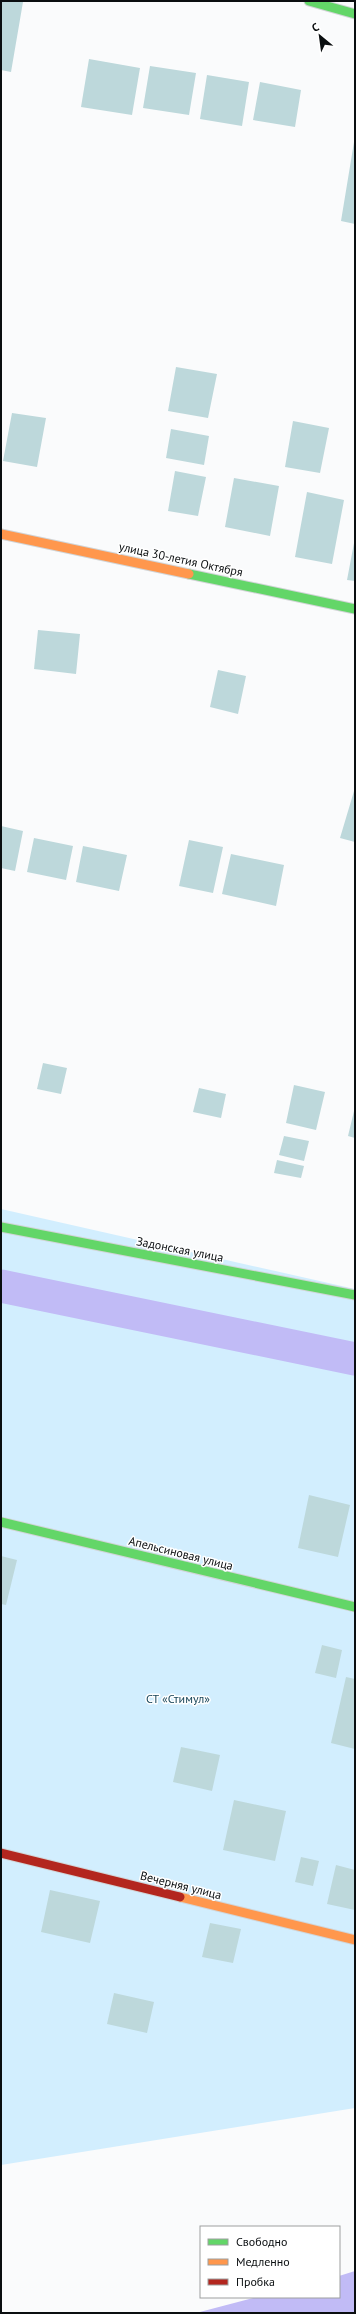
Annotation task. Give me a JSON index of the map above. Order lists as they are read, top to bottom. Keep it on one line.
{"streets":{"street":["улица 30-летия Октября","Задонская улица","Апельсиновая улица","Вечерняя улица"]},"parks":["СТ «Стимул»"],"legend":["Свободно","Медленно","Пробка"],"north":"top left"}
